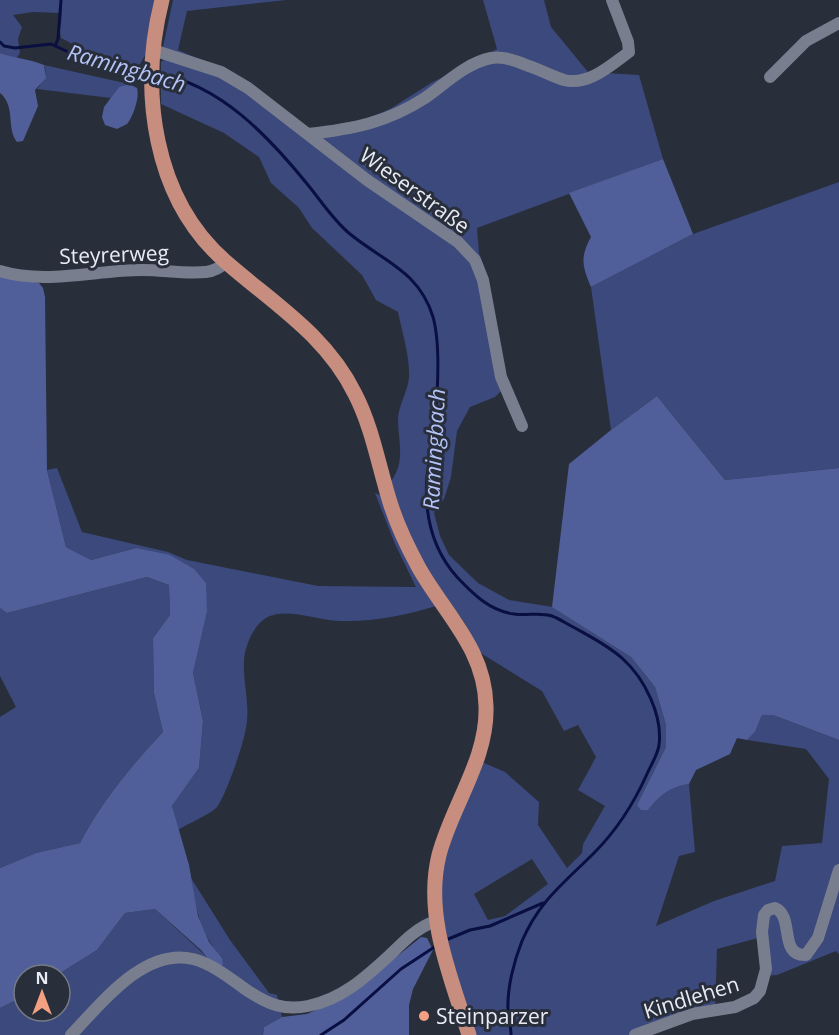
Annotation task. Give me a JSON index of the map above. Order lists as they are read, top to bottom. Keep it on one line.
{"streets":{"street":["Wieserstraße","Steyrerweg","Kindlehen"]},"water":["Ramingbach"],"places":["Steinparzer"],"north":"top"}
